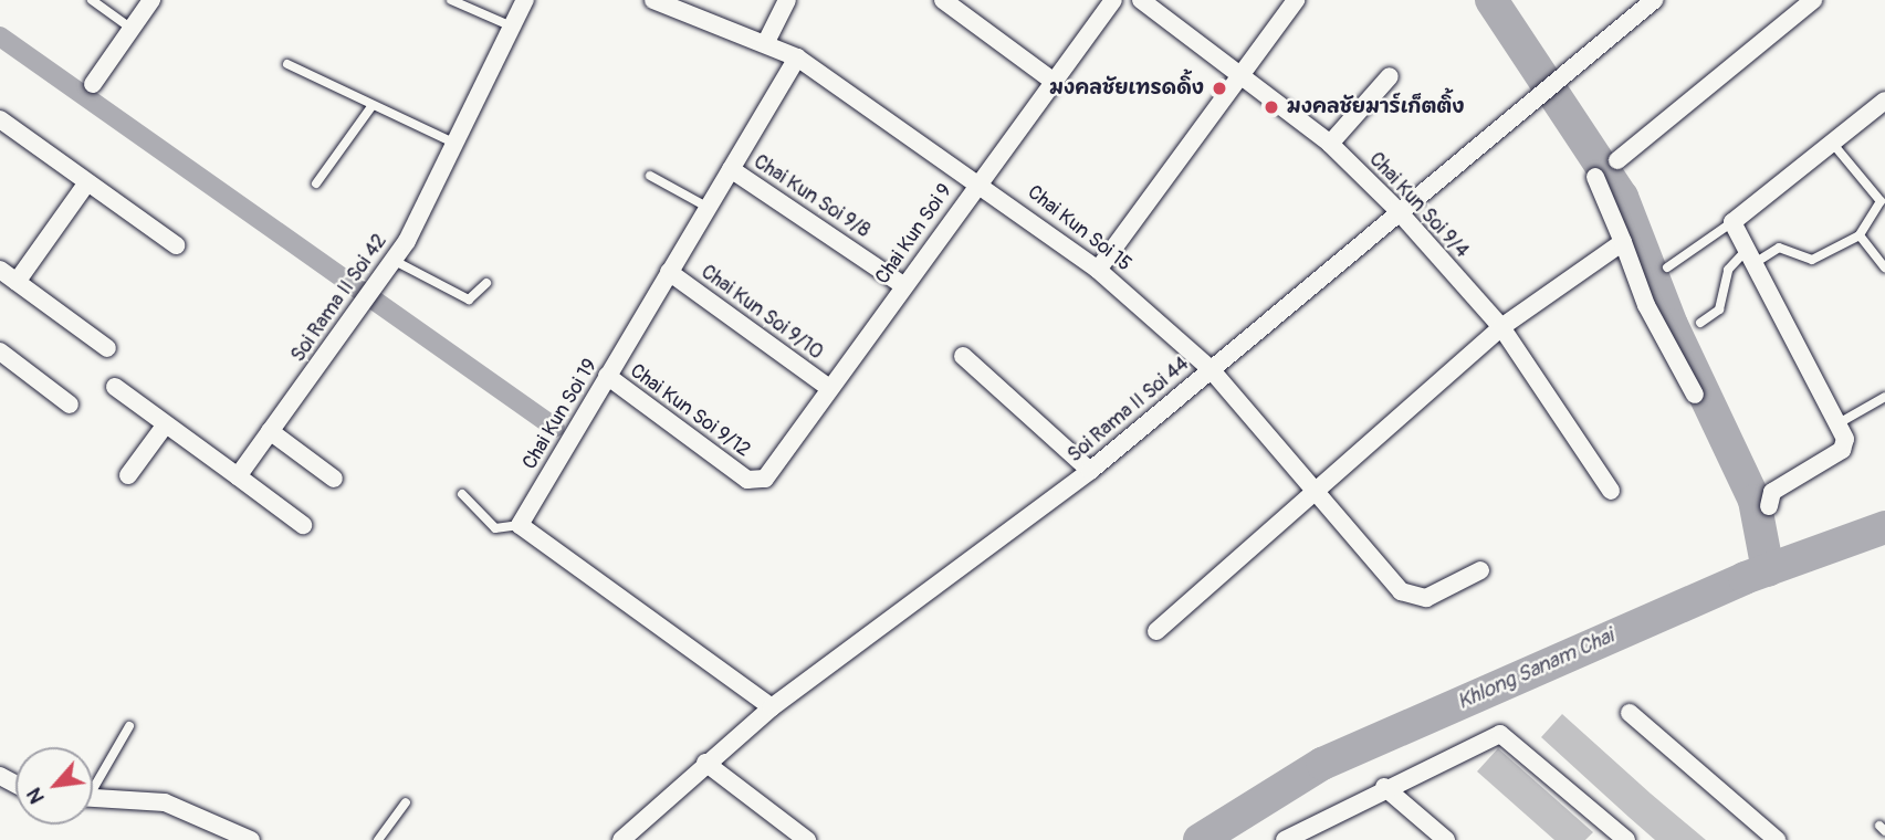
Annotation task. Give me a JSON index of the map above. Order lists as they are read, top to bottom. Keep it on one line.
{"streets":{"street":["Chai Kun Soi 9/8","Chai Kun Soi 9/4","Chai Kun Soi 15","Chai Kun Soi 9","Soi Rama II Soi 42","Chai Kun Soi 9/10","Soi Rama II Soi 44","Chai Kun Soi 9/12","Chai Kun Soi 19"]},"crossings":[["Chai Kun Soi 9/8","Chai Kun Soi 9"],["Chai Kun Soi 9/8","Chai Kun Soi 19"],["Chai Kun Soi 9/4","Soi Rama II Soi 44"],["Chai Kun Soi 15","Chai Kun Soi 9"],["Chai Kun Soi 15","Soi Rama II Soi 44"],["Chai Kun Soi 15","Chai Kun Soi 19"],["Chai Kun Soi 9","Chai Kun Soi 9/10"],["Chai Kun Soi 9","Chai Kun Soi 9/12"],["Chai Kun Soi 9/10","Chai Kun Soi 19"],["Chai Kun Soi 9/12","Chai Kun Soi 19"]],"water":["Khlong Sanam Chai"],"places":["มงคลชัยเทรดดิ้ง","มงคลชัยมาร์เก็ตติ้ง"],"north":"bottom left"}
